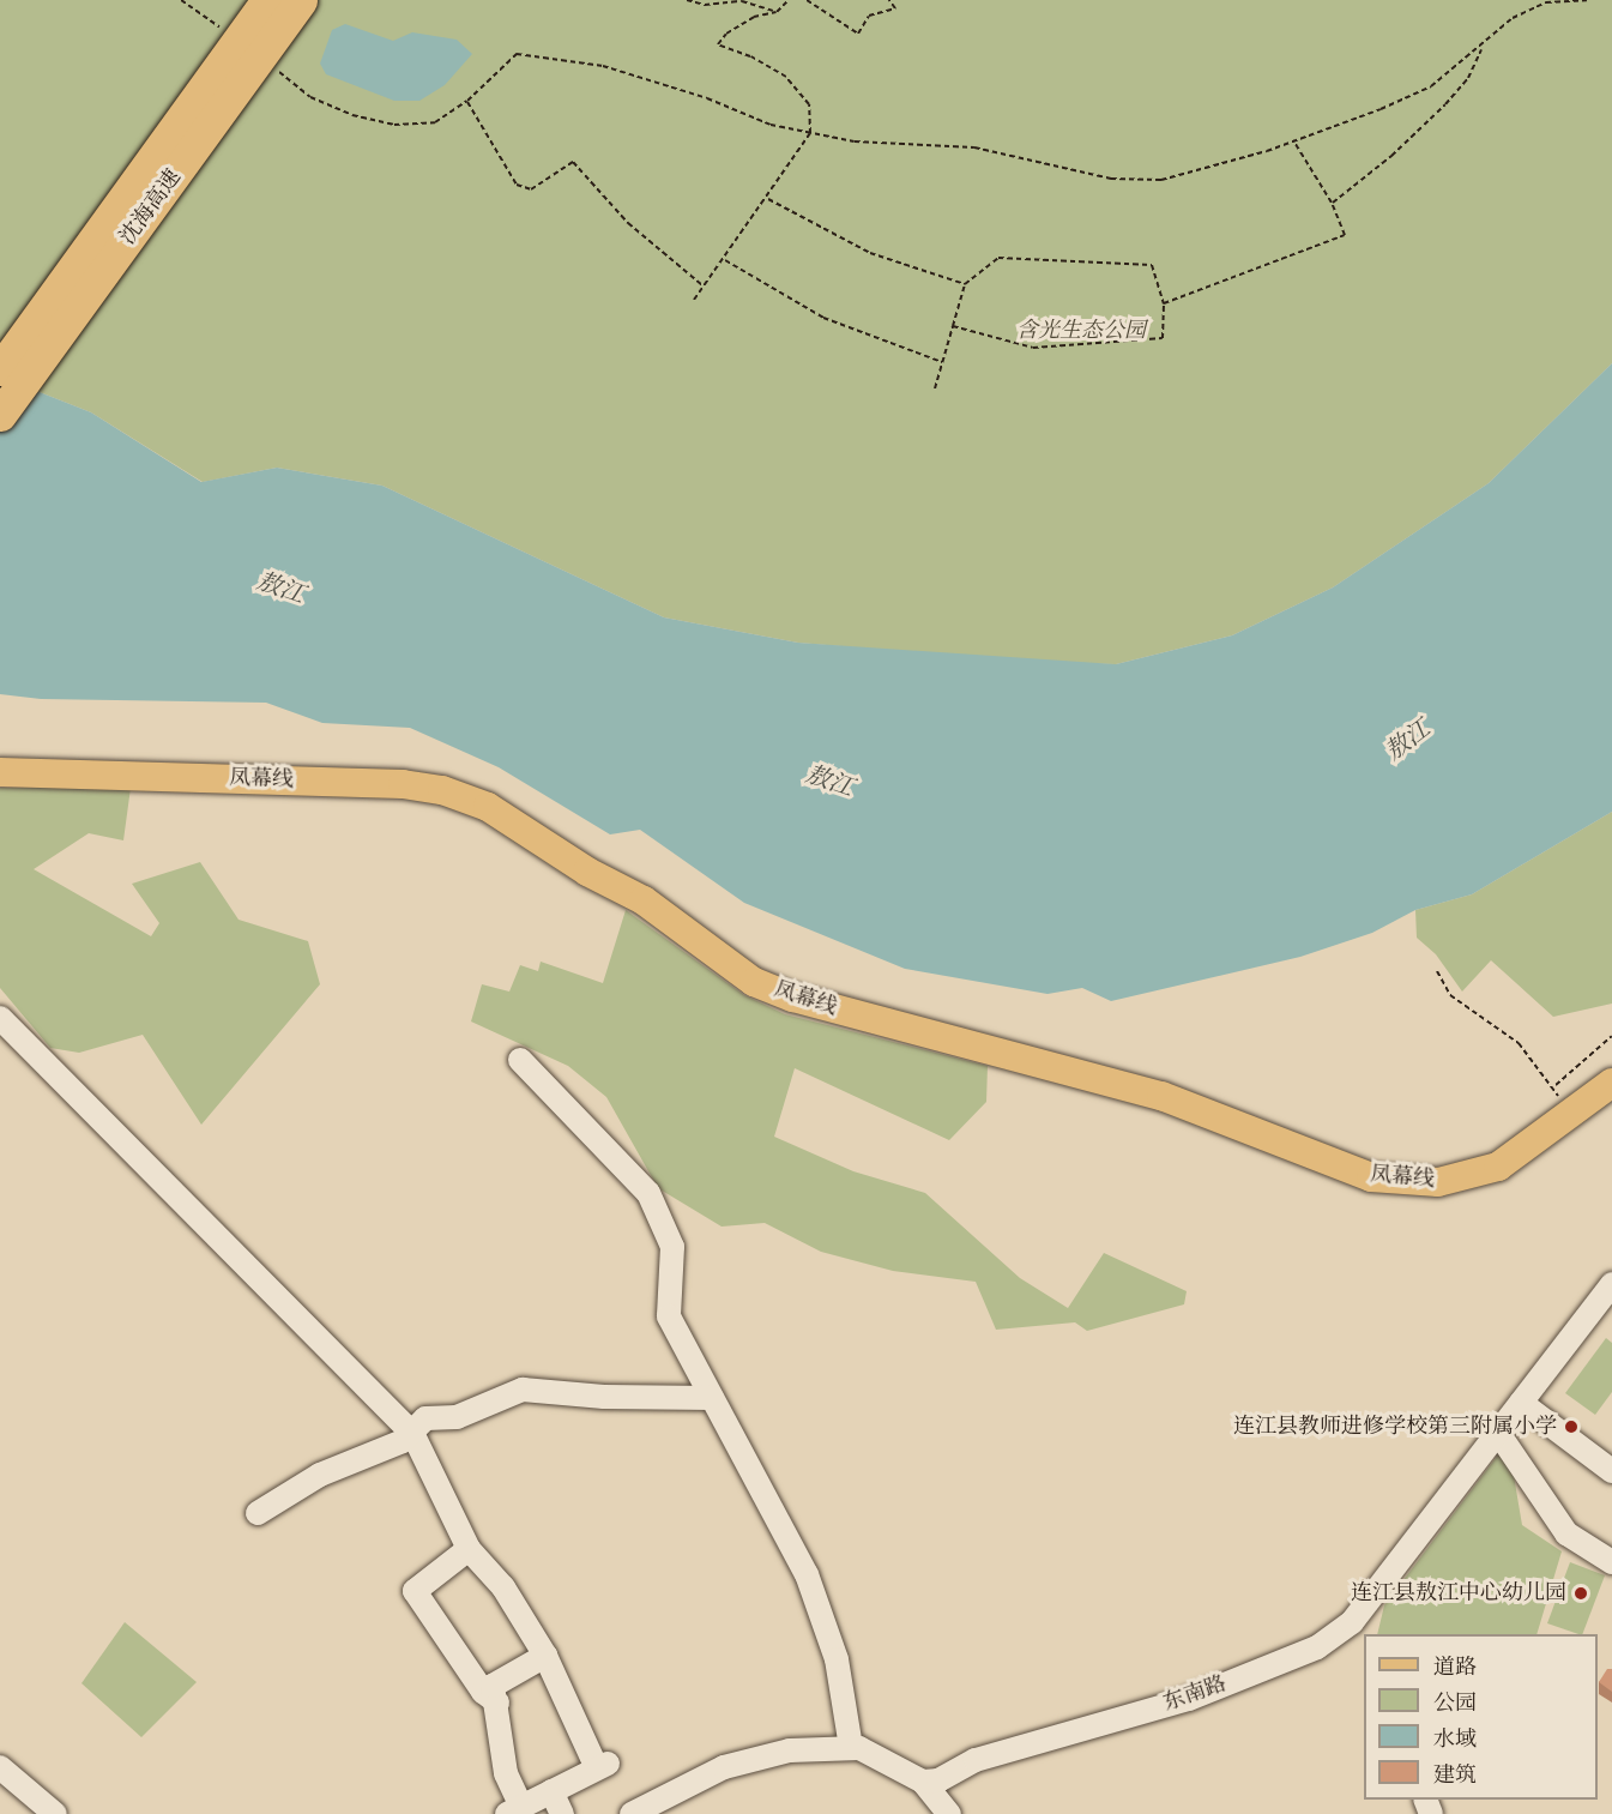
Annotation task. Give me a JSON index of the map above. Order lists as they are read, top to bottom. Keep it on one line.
{"streets":{"highway":["沈海高速"],"main road":["凤幕线"],"street":["东南路"]},"water":["敖江"],"parks":["含光生态公园"],"places":["连江县教师进修学校第三附属小学","连江县敖江中心幼儿园"],"legend":["道路","公园","水域","建筑"]}
